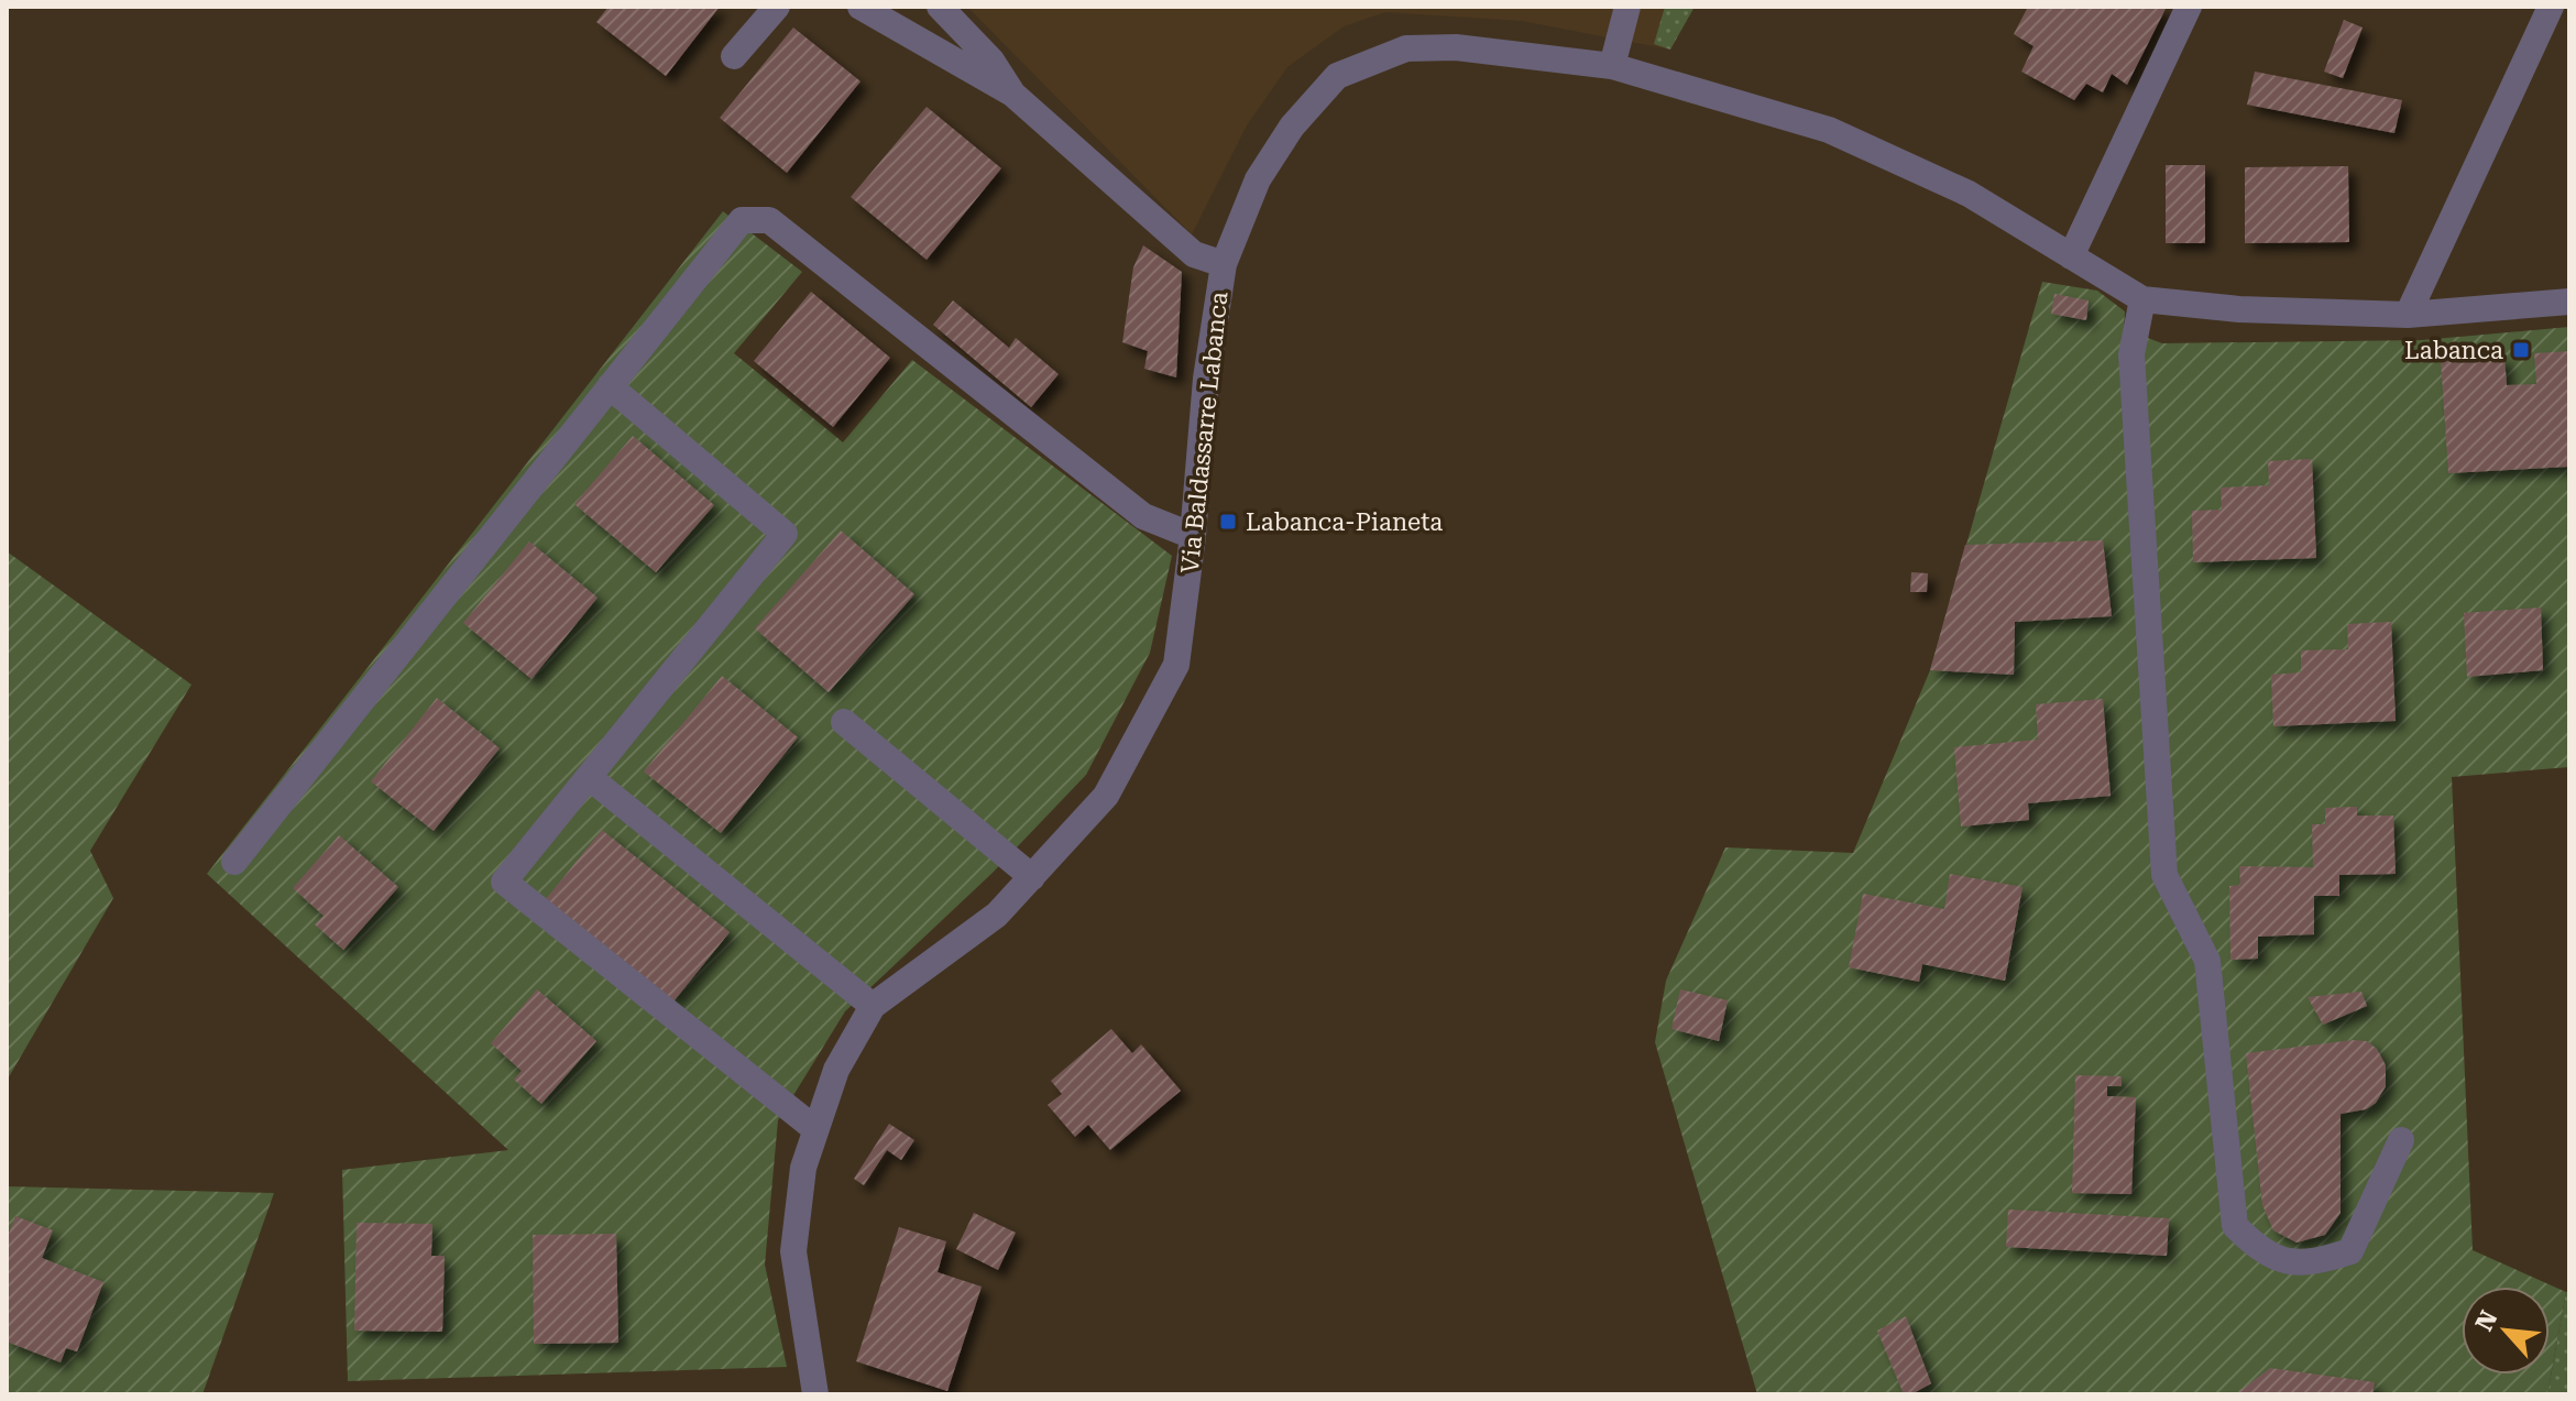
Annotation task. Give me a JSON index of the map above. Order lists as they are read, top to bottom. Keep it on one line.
{"streets":{"street":["Via Baldassarre Labanca"]},"places":{"transit":["Labanca","Labanca-Pianeta"]},"north":"top left"}
